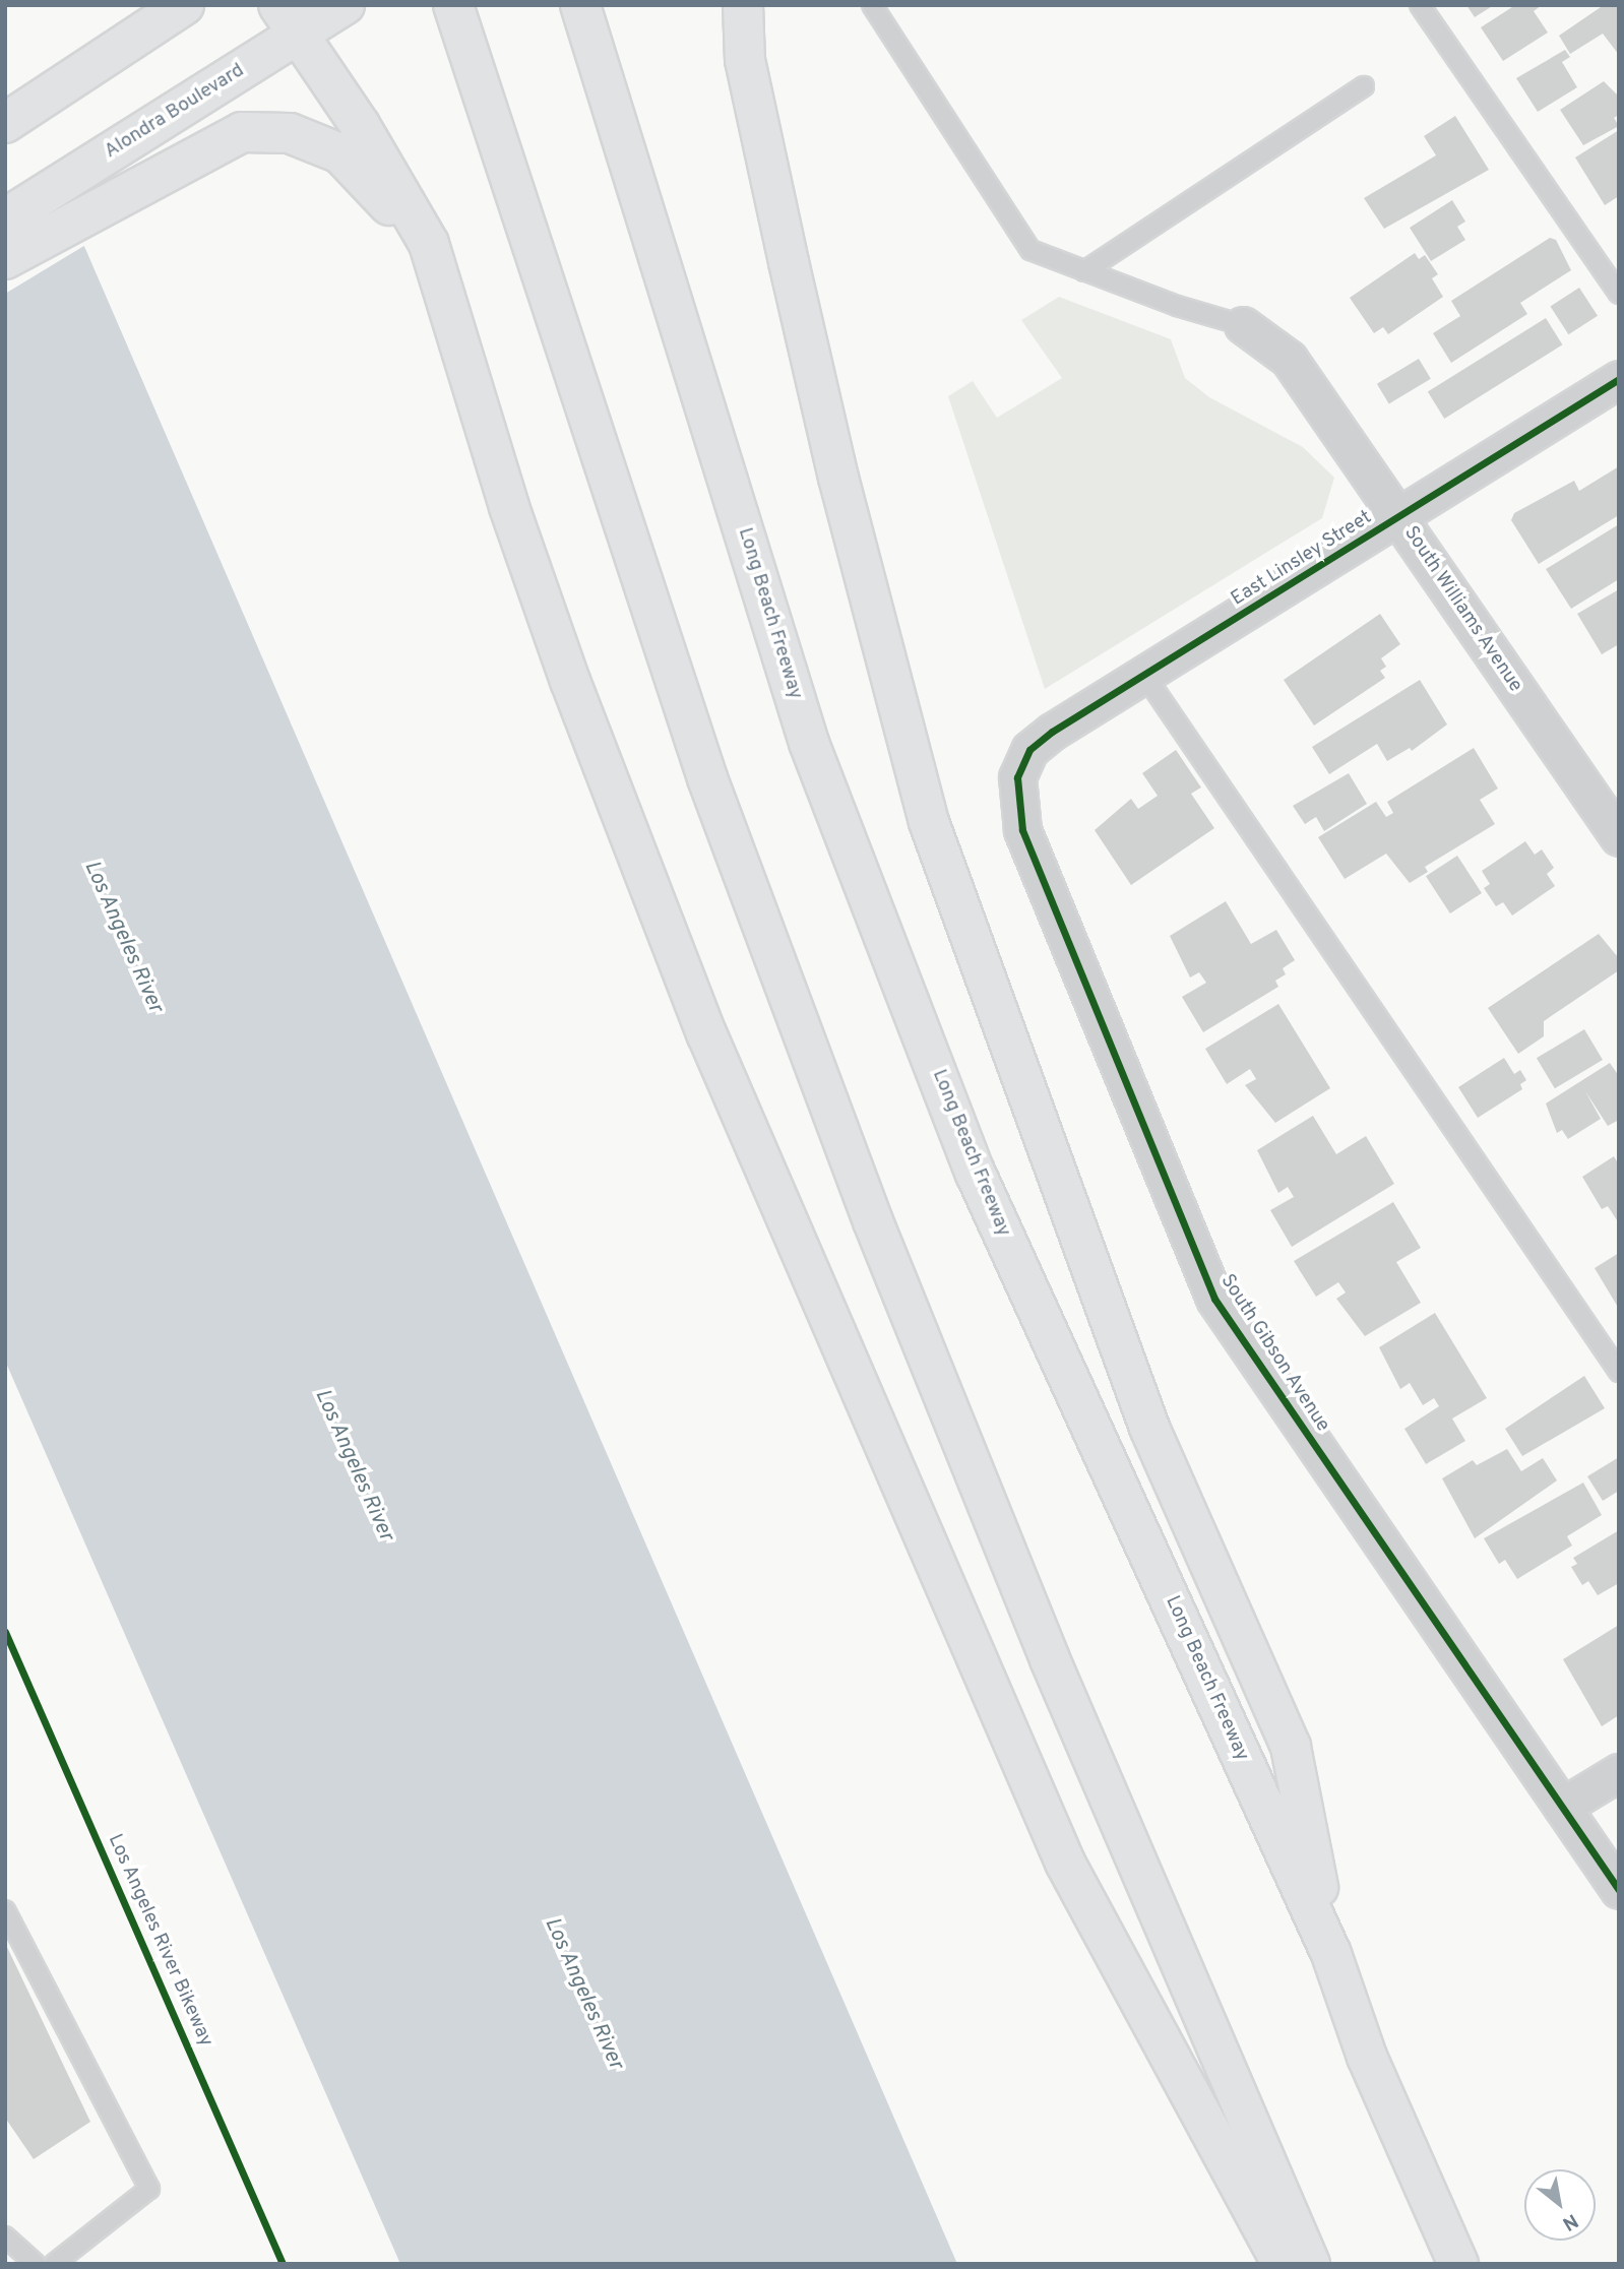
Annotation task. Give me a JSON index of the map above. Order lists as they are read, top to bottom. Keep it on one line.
{"streets":{"main road":["Alondra Boulevard","Long Beach Freeway"],"street":["East Linsley Street","South Williams Avenue","South Gibson Avenue"],"cycle path":["Los Angeles River Bikeway"]},"crossings":[["East Linsley Street","South Williams Avenue"],["East Linsley Street","South Gibson Avenue"]],"water":["Los Angeles River"],"north":"bottom right"}
